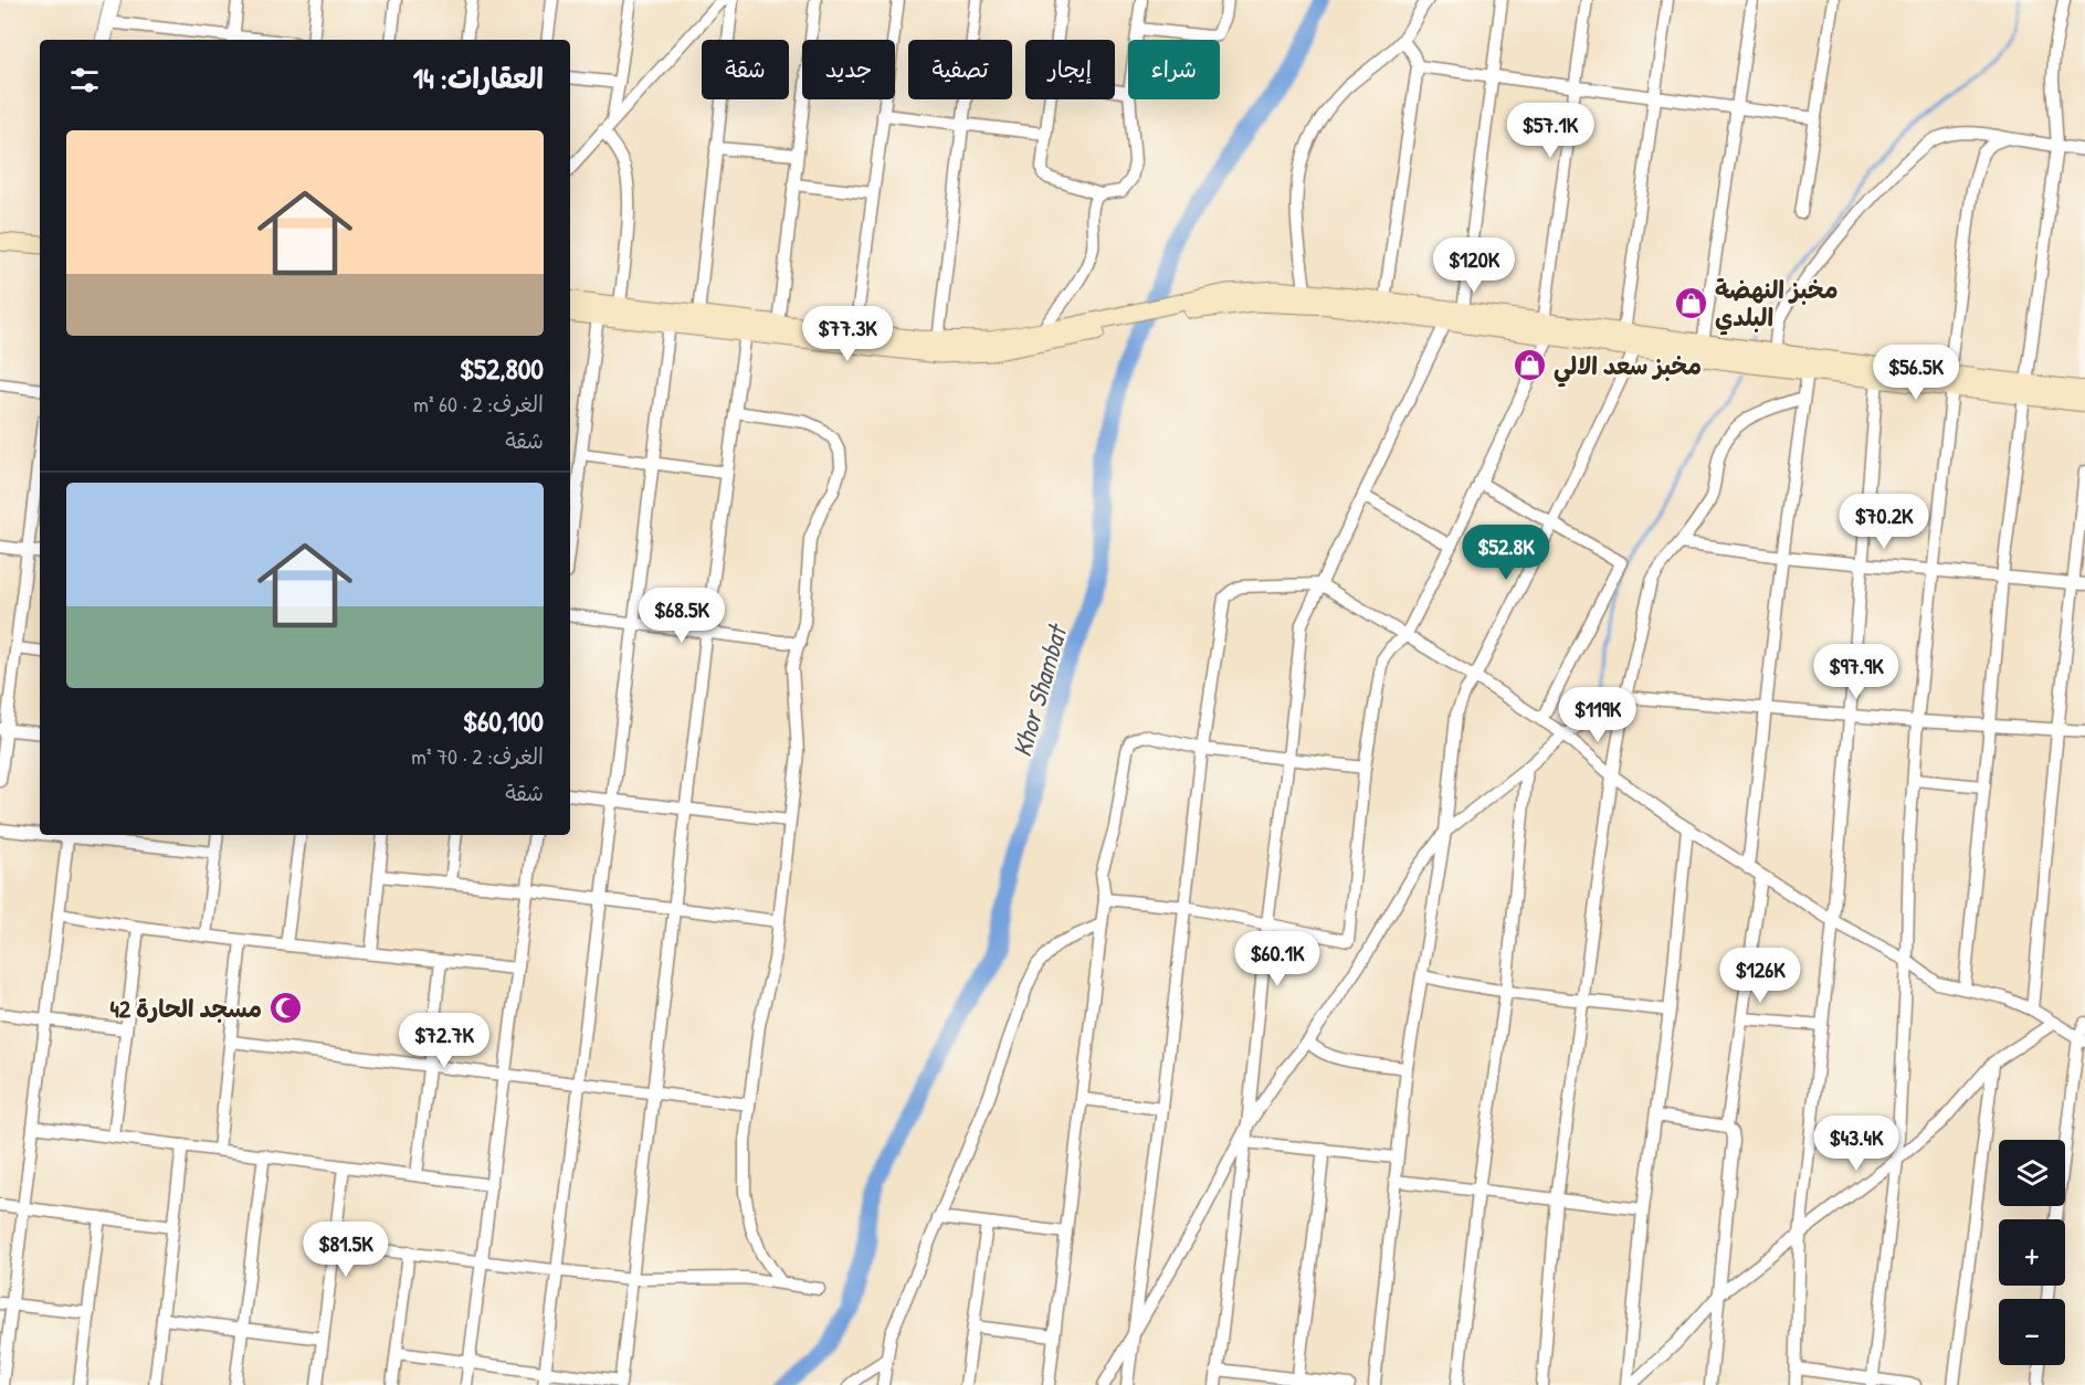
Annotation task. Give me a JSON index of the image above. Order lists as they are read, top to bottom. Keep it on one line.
{"water":["Khor Shambat"],"places":{"shop":["مخبز النهضة البلدي","مخبز سعد الالي"],"mosque":["مسجد الحارة 42"]},"page":{"chip":["شراء","إيجار","تصفية","جديد","شقة"],"heading":"العقارات: 14","price":["$57.1K","$120K","$77.3K","$56.5K","$70.2K","$52.8K","$68.5K","$97.9K","$119K","$60.1K","$126K","$72.7K","$43.4K","$81.5K"],"list":[{"name":"$52,800","note":"الغرف: 2 · 60 m² · شقة"},{"name":"$60,100","note":"الغرف: 2 · 70 m² · شقة"}],"map_buttons":["+","−"]}}
